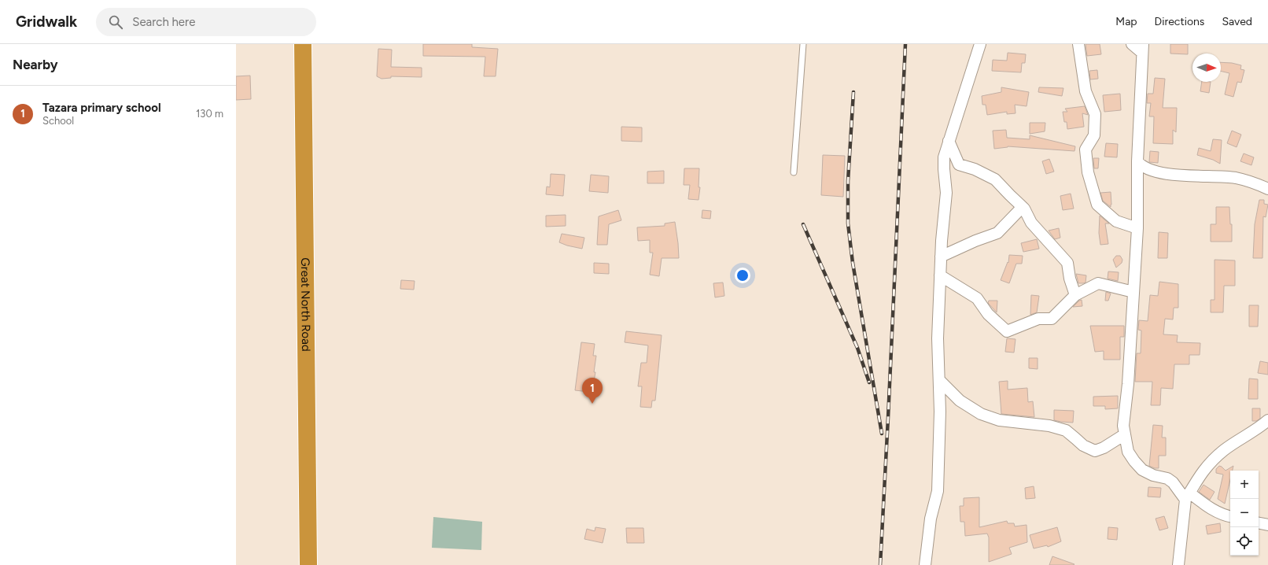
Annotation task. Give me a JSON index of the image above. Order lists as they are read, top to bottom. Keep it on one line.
{"streets":{"highway":["Great North Road"]},"north":"right","page":{"header":"Gridwalk","search":"Search here","nav":["Map","Directions","Saved"],"heading":"Nearby","list":[{"mark":"1","name":"Tazara primary school","note":"School","value":"130 m"}],"pins":"1","map_buttons":["+","−"]}}
